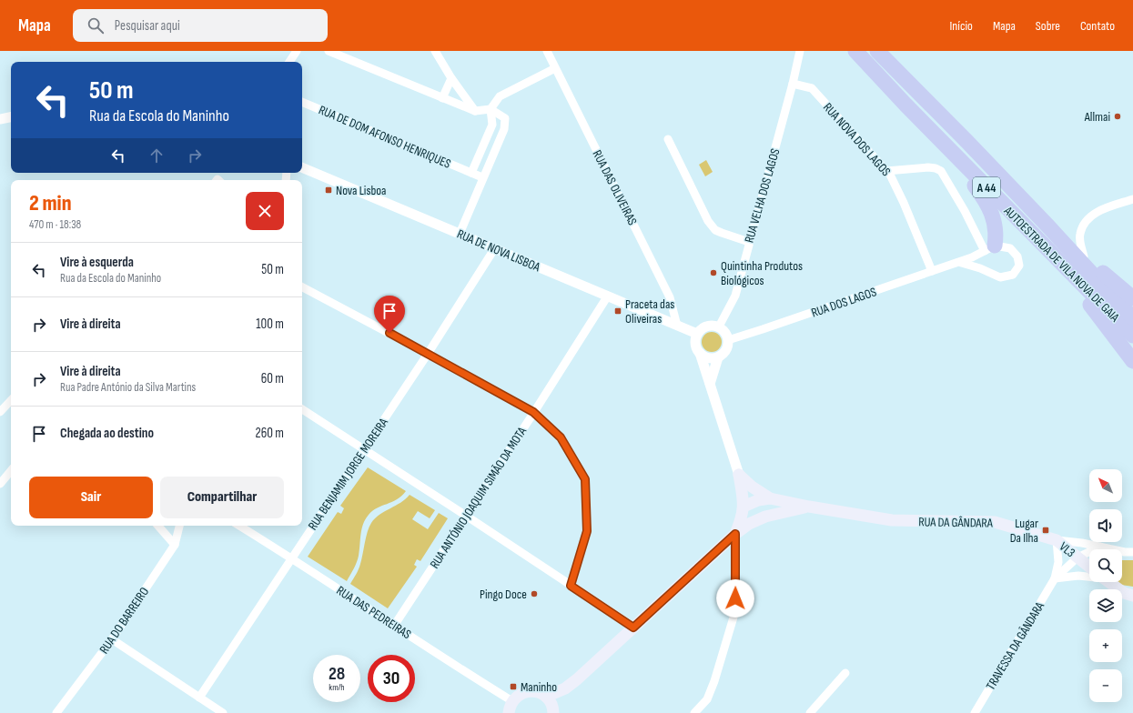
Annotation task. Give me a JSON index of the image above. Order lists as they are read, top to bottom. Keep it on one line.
{"streets":{"highway":["A 44","AUTOESTRADA DE VILA NOVA DE GAIA"],"main road":["RUA DA GÂNDARA","VL3"],"street":["RUA DE DOM AFONSO HENRIQUES","RUA NOVA DOS LAGOS","RUA DAS OLIVEIRAS","RUA VELHA DOS LAGOS","RUA DE NOVA LISBOA","RUA DOS LAGOS","RUA BENJAMIM JORGE MOREIRA","RUA ANTÓNIO JOAQUIM SIMÃO DA MOTA","RUA DAS PEDREIRAS","RUA DO BARREIRO","TRAVESSA DA GÂNDARA"]},"crossings":[["RUA NOVA DOS LAGOS","RUA VELHA DOS LAGOS"],["RUA NOVA DOS LAGOS","RUA DOS LAGOS"],["RUA DAS OLIVEIRAS","RUA DE NOVA LISBOA"],["RUA VELHA DOS LAGOS","RUA DE NOVA LISBOA"],["RUA VELHA DOS LAGOS","RUA DOS LAGOS"],["RUA DE NOVA LISBOA","RUA DOS LAGOS"],["RUA DE NOVA LISBOA","RUA BENJAMIM JORGE MOREIRA"],["RUA DE NOVA LISBOA","RUA ANTÓNIO JOAQUIM SIMÃO DA MOTA"],["RUA BENJAMIM JORGE MOREIRA","RUA DAS PEDREIRAS"],["RUA ANTÓNIO JOAQUIM SIMÃO DA MOTA","RUA DAS PEDREIRAS"],["RUA DA GÂNDARA","VL3"],["RUA DA GÂNDARA","TRAVESSA DA GÂNDARA"],["VL3","TRAVESSA DA GÂNDARA"]],"places":{"other":["Allmai","Quintinha Produtos Biológicos","Pingo Doce"],"transit":["Nova Lisboa","Praceta das Oliveiras","Lugar Da Ilha","Maninho"]},"north":"top left","page":{"header":"Mapa","search":"Pesquisar aqui","nav":["Início","Mapa","Sobre","Contato"],"turn":["50 m","Rua da Escola do Maninho"],"heading":["2 min","470 m · 18:38"],"list":[{"name":"Vire à esquerda","note":"Rua da Escola do Maninho","value":"50 m"},{"name":"Vire à direita","value":"100 m"},{"name":"Vire à direita","note":"Rua Padre António da Silva Martins","value":"60 m"},{"name":"Chegada ao destino","value":"260 m"}],"map_buttons":["+","−"],"buttons":["Sair","Compartilhar"],"speed":"28 km/h","limit":"30"}}
